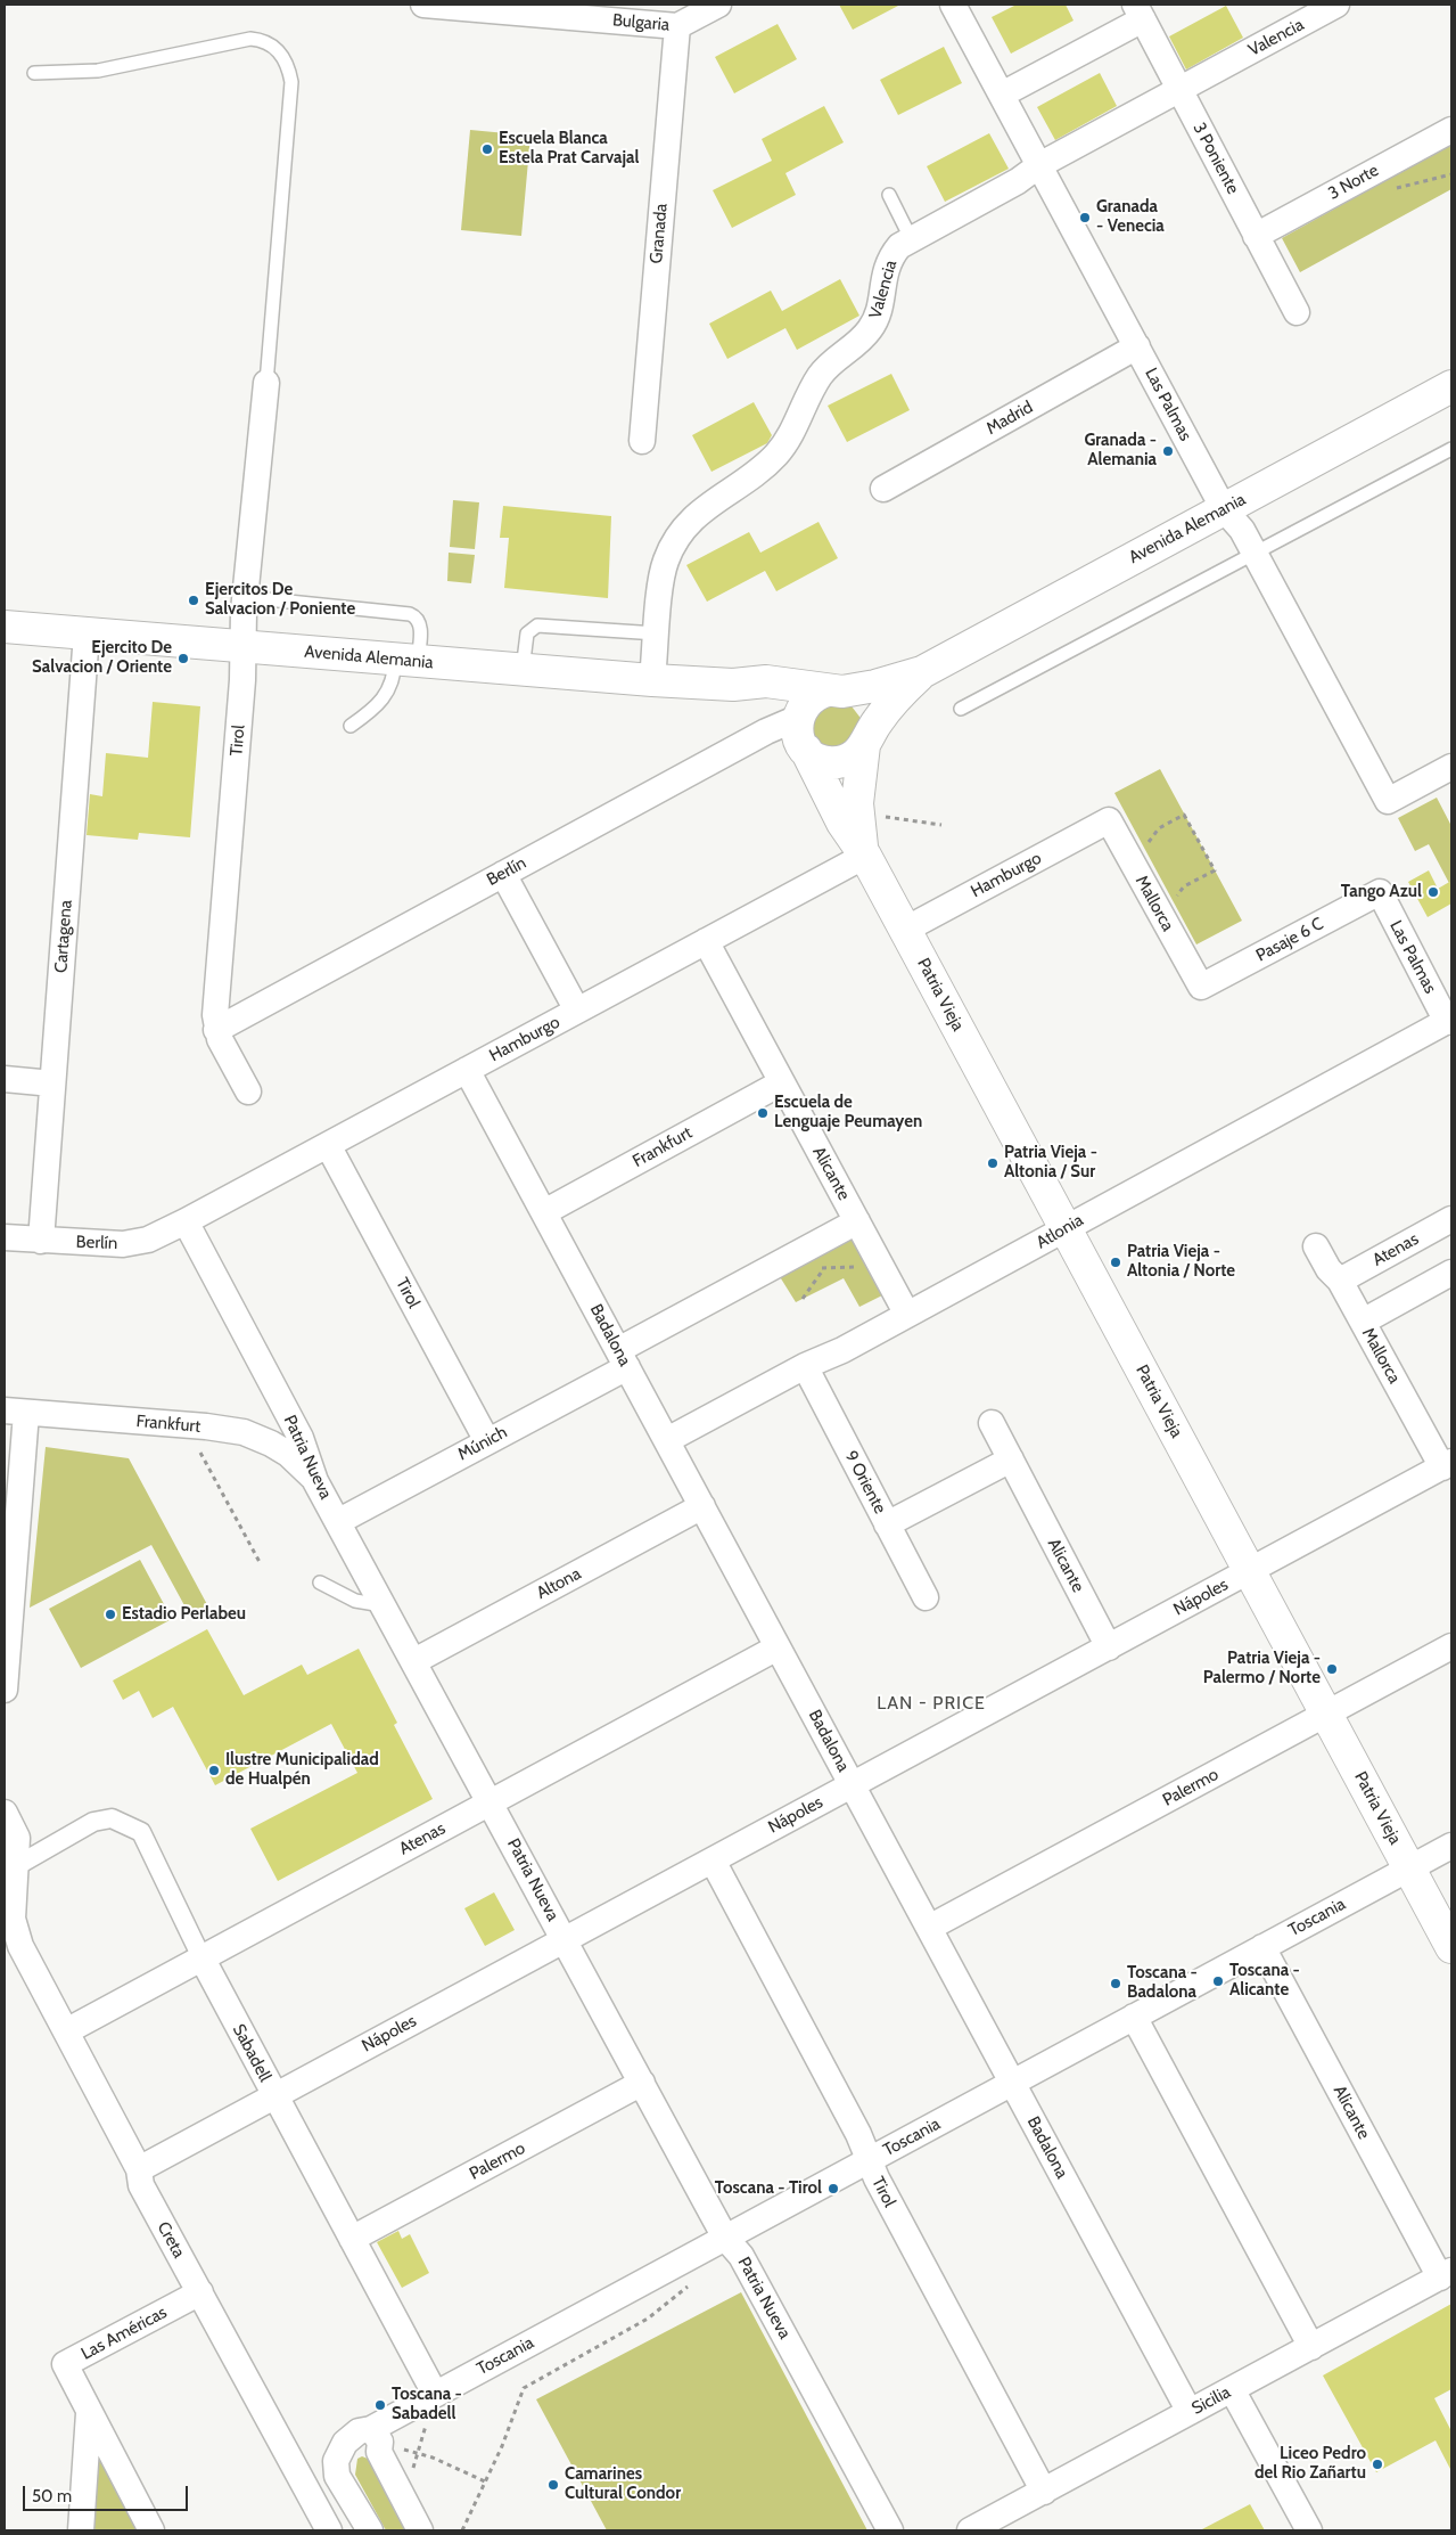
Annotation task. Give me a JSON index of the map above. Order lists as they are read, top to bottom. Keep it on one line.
{"streets":{"street":["Bulgaria","Valencia","3 Poniente","3 Norte","Granada","Las Palmas","Madrid","Avenida Alemania","Tirol","Berlín","Hamburgo","Mallorca","Cartagena","Pasaje 6 C","Patria Vieja","Frankfurt","Alicante","Atlonia","Atenas","Badalona","Múnich","Patria Nueva","9 Oriente","Altona","Nápoles","Palermo","Toscania","Sabadell","Creta","Las Américas","Sicilia"]},"crossings":[["Bulgaria","Granada"],["Valencia","3 Poniente"],["Valencia","Las Palmas"],["Valencia","Avenida Alemania"],["3 Poniente","3 Norte"],["Las Palmas","Madrid"],["Las Palmas","Avenida Alemania"],["Las Palmas","Pasaje 6 C"],["Las Palmas","Atlonia"],["Avenida Alemania","Tirol"],["Avenida Alemania","Berlín"],["Avenida Alemania","Cartagena"],["Avenida Alemania","Patria Vieja"],["Tirol","Berlín"],["Tirol","Hamburgo"],["Tirol","Múnich"],["Tirol","Nápoles"],["Tirol","Toscania"],["Tirol","Sicilia"],["Berlín","Hamburgo"],["Berlín","Cartagena"],["Berlín","Patria Vieja"],["Berlín","Patria Nueva"],["Hamburgo","Mallorca"],["Hamburgo","Patria Vieja"],["Hamburgo","Alicante"],["Hamburgo","Badalona"],["Hamburgo","Patria Nueva"],["Mallorca","Pasaje 6 C"],["Mallorca","Atenas"],["Mallorca","Nápoles"],["Patria Vieja","Atlonia"],["Patria Vieja","Nápoles"],["Patria Vieja","Palermo"],["Patria Vieja","Toscania"],["Frankfurt","Alicante"],["Frankfurt","Badalona"],["Frankfurt","Patria Nueva"],["Alicante","Atlonia"],["Alicante","Múnich"],["Alicante","Nápoles"],["Alicante","Toscania"],["Alicante","Sicilia"],["Atlonia","Badalona"],["Atlonia","9 Oriente"],["Atenas","Badalona"],["Atenas","Patria Nueva"],["Atenas","Sabadell"],["Atenas","Creta"],["Badalona","Múnich"],["Badalona","Altona"],["Badalona","Nápoles"],["Badalona","Palermo"],["Badalona","Toscania"],["Badalona","Sicilia"],["Múnich","Patria Nueva"],["Patria Nueva","Altona"],["Patria Nueva","Nápoles"],["Patria Nueva","Palermo"],["Patria Nueva","Toscania"],["Nápoles","Sabadell"],["Nápoles","Creta"],["Palermo","Sabadell"],["Toscania","Sabadell"],["Sabadell","Creta"],["Creta","Las Américas"]],"districts":["LAN - PRICE"],"places":["Escuela Blanca Estela Prat Carvajal","Granada - Venecia","Granada - Alemania","Ejercitos De Salvacion / Poniente","Ejercito De Salvacion / Oriente","Tango Azul","Escuela de Lenguaje Peumayen","Patria Vieja - Altonia / Sur","Patria Vieja - Altonia / Norte","Estadio Perlabeu","Patria Vieja - Palermo / Norte","Ilustre Municipalidad de Hualpén","Toscana - Alicante","Toscana - Badalona","Toscana - Tirol","Toscana - Sabadell","Liceo Pedro del Rio Zañartu","Camarines Cultural Condor"],"scale_bar":"50 m"}
